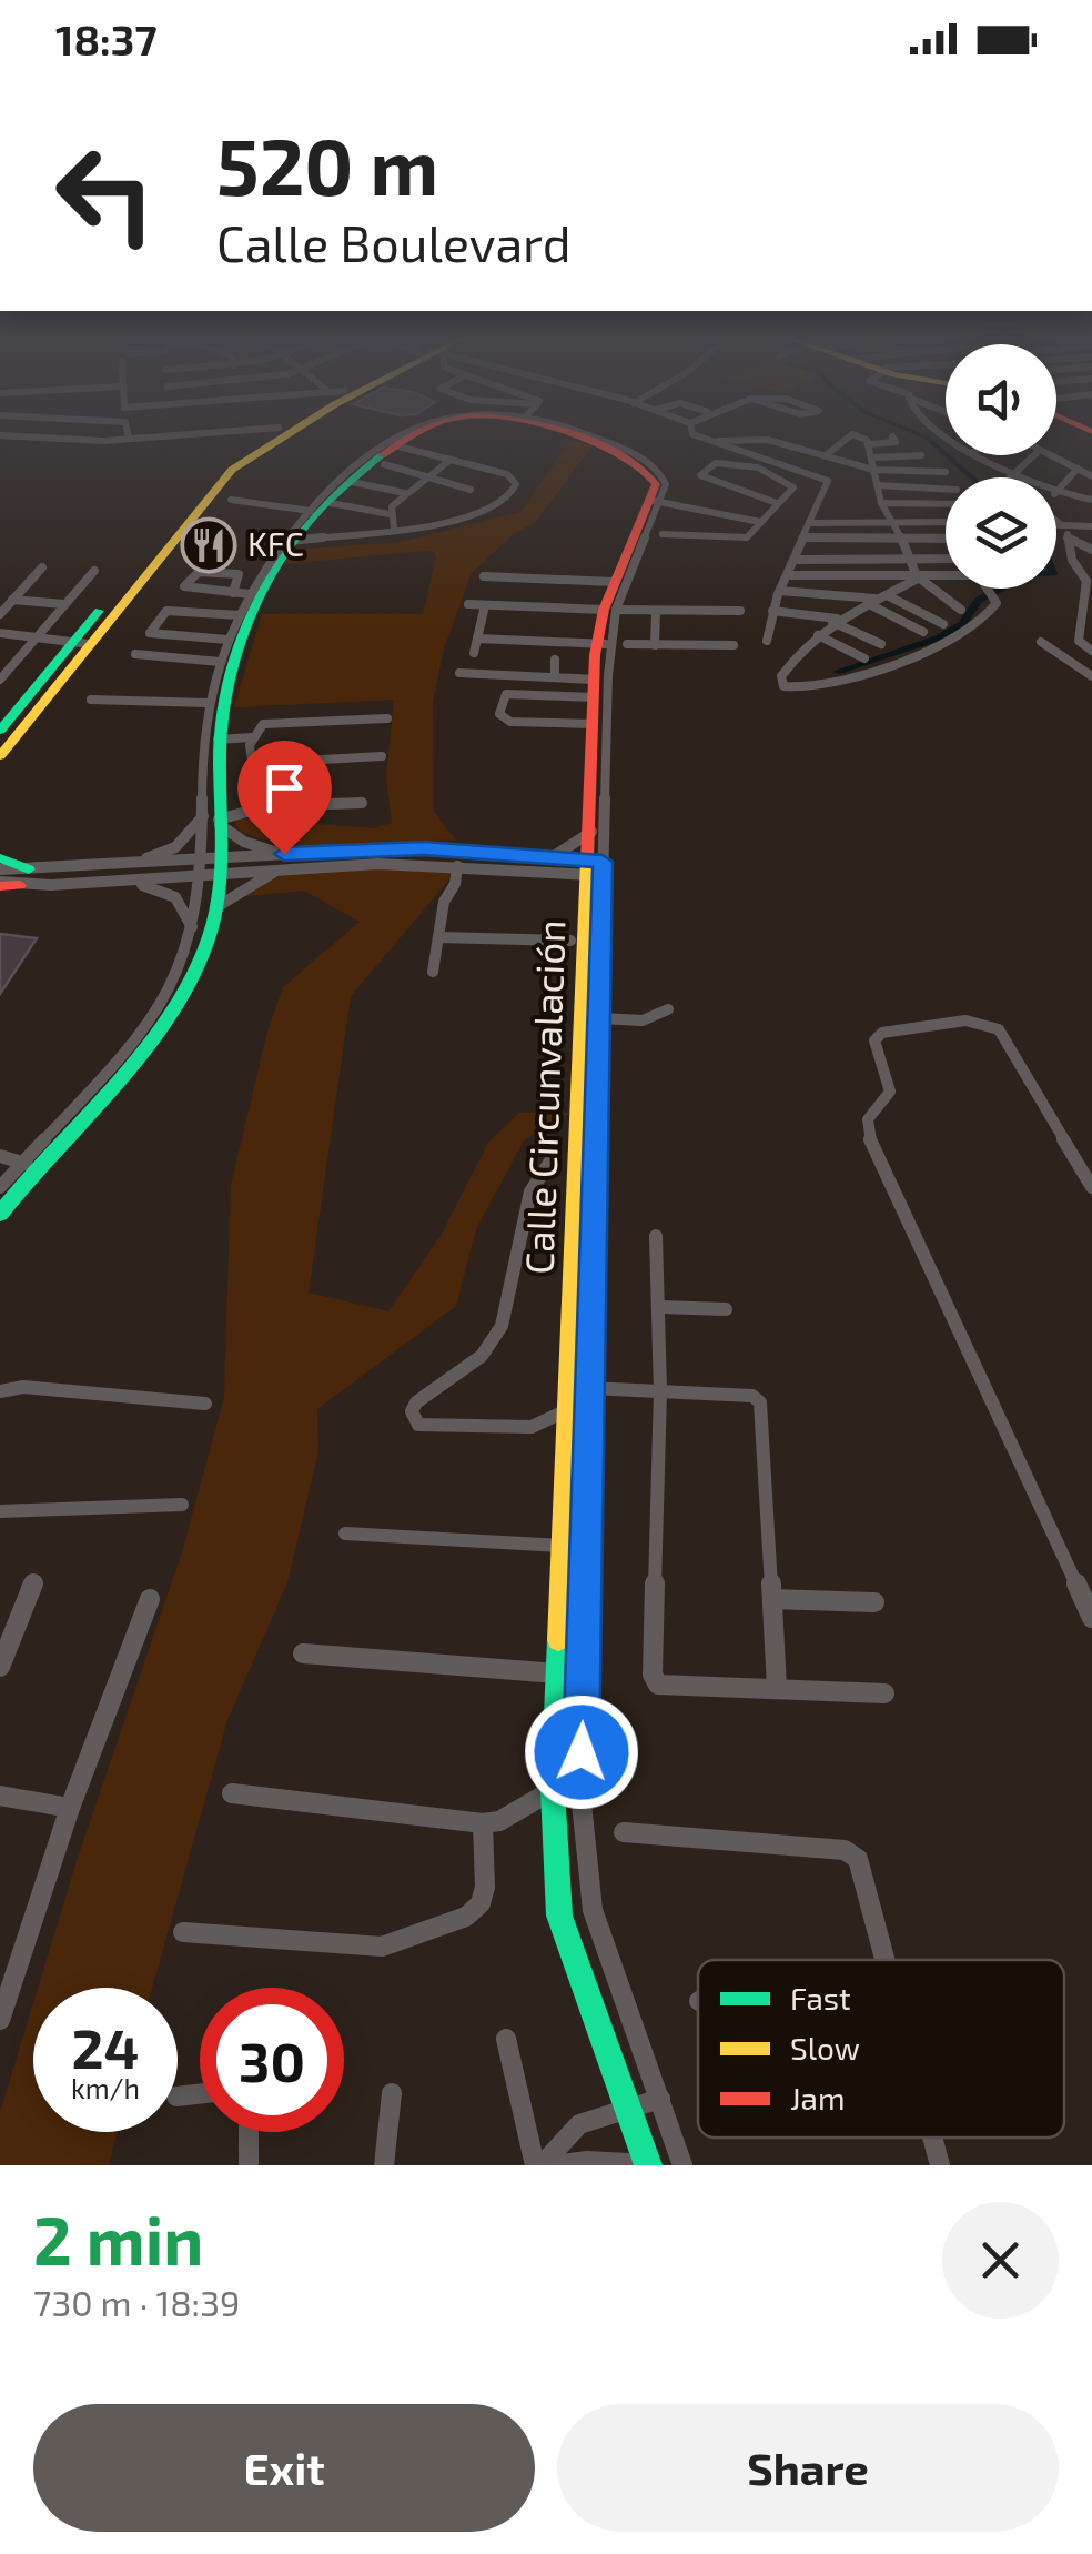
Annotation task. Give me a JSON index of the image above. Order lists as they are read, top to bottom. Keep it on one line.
{"streets":{"street":["Calle Circunvalación"]},"places":{"restaurant":["KFC"]},"legend":["Fast","Slow","Jam"],"page":{"status":"18:37","turn":["520 m","Calle Boulevard"],"speed":"24 km/h","limit":"30","heading":["2 min","730 m · 18:39"],"buttons":["Exit","Share"]}}
